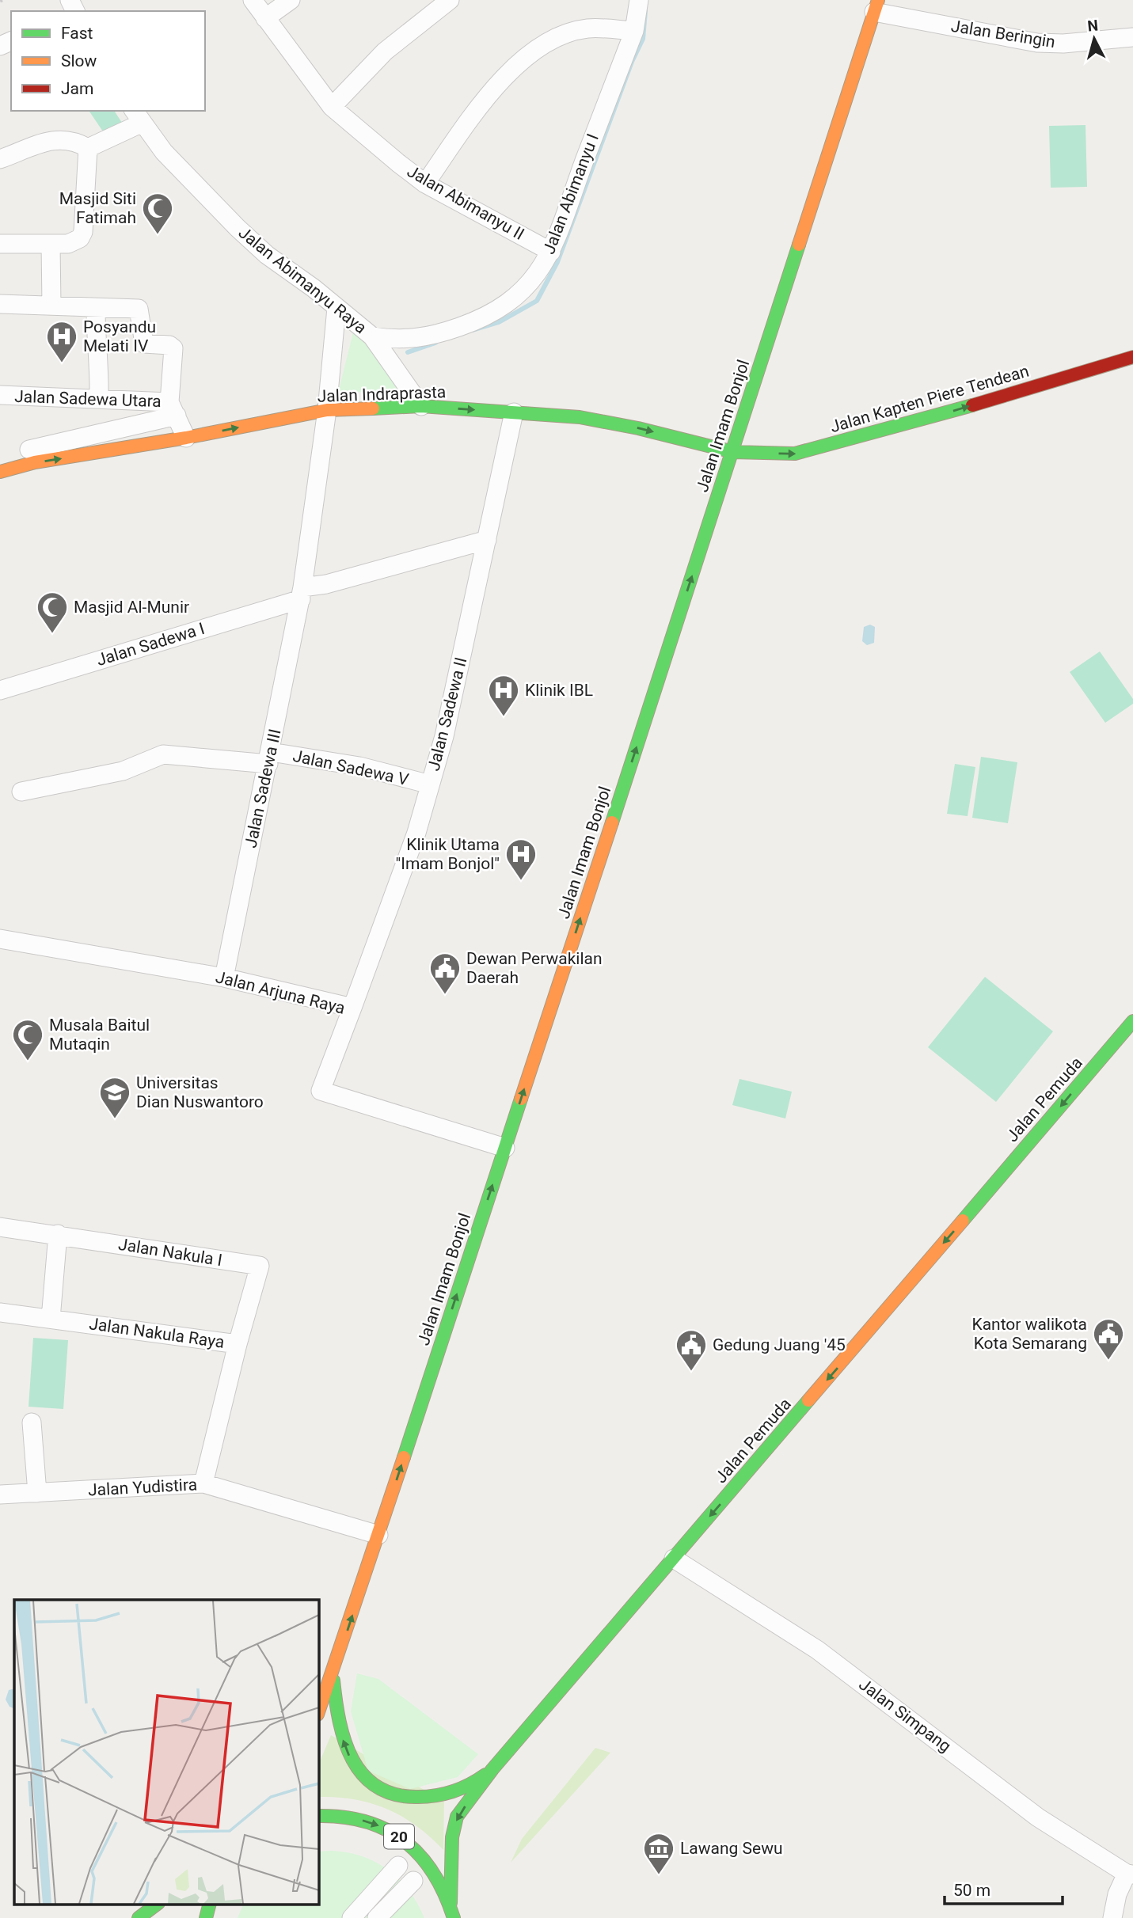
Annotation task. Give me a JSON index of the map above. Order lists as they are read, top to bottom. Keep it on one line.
{"streets":{"main road":["Jalan Indraprasta","Jalan Kapten Piere Tendean","Jalan Imam Bonjol","Jalan Pemuda","20"],"street":["Jalan Beringin","Jalan Abimanyu I","Jalan Abimanyu II","Jalan Abimanyu Raya","Jalan Sadewa Utara","Jalan Sadewa I","Jalan Sadewa II","Jalan Sadewa V","Jalan Sadewa III","Jalan Arjuna Raya","Jalan Nakula I","Jalan Nakula Raya","Jalan Yudistira","Jalan Simpang"]},"crossings":[["Jalan Beringin","Jalan Imam Bonjol"],["Jalan Abimanyu I","Jalan Abimanyu II"],["Jalan Abimanyu I","Jalan Abimanyu Raya"],["Jalan Abimanyu Raya","Jalan Indraprasta"],["Jalan Abimanyu Raya","Jalan Sadewa III"],["Jalan Indraprasta","Jalan Sadewa Utara"],["Jalan Indraprasta","Jalan Kapten Piere Tendean"],["Jalan Indraprasta","Jalan Imam Bonjol"],["Jalan Indraprasta","Jalan Sadewa II"],["Jalan Indraprasta","Jalan Sadewa III"],["Jalan Kapten Piere Tendean","Jalan Imam Bonjol"],["Jalan Imam Bonjol","Jalan Arjuna Raya"],["Jalan Imam Bonjol","Jalan Yudistira"],["Jalan Sadewa I","Jalan Sadewa II"],["Jalan Sadewa I","Jalan Sadewa III"],["Jalan Sadewa II","Jalan Sadewa V"],["Jalan Sadewa II","Jalan Arjuna Raya"],["Jalan Sadewa V","Jalan Sadewa III"],["Jalan Sadewa III","Jalan Arjuna Raya"],["Jalan Pemuda","Jalan Simpang"],["Jalan Pemuda","20"],["Jalan Nakula I","Jalan Nakula Raya"],["Jalan Nakula Raya","Jalan Yudistira"]],"one_way":["Jalan Indraprasta","Jalan Kapten Piere Tendean","Jalan Imam Bonjol","Jalan Pemuda"],"places":{"mosque":["Masjid Siti Fatimah","Masjid Al-Munir","Musala Baitul Mutaqin"],"hospital":["Posyandu Melati IV","Klinik IBL","Klinik Utama \"Imam Bonjol\""],"public building":["Dewan Perwakilan Daerah","Kantor walikota Kota Semarang","Gedung Juang '45"],"school or university":["Universitas Dian Nuswantoro"],"museum":["Lawang Sewu"]},"legend":["Fast","Slow","Jam"],"scale_bar":"50 m","north":"top"}
